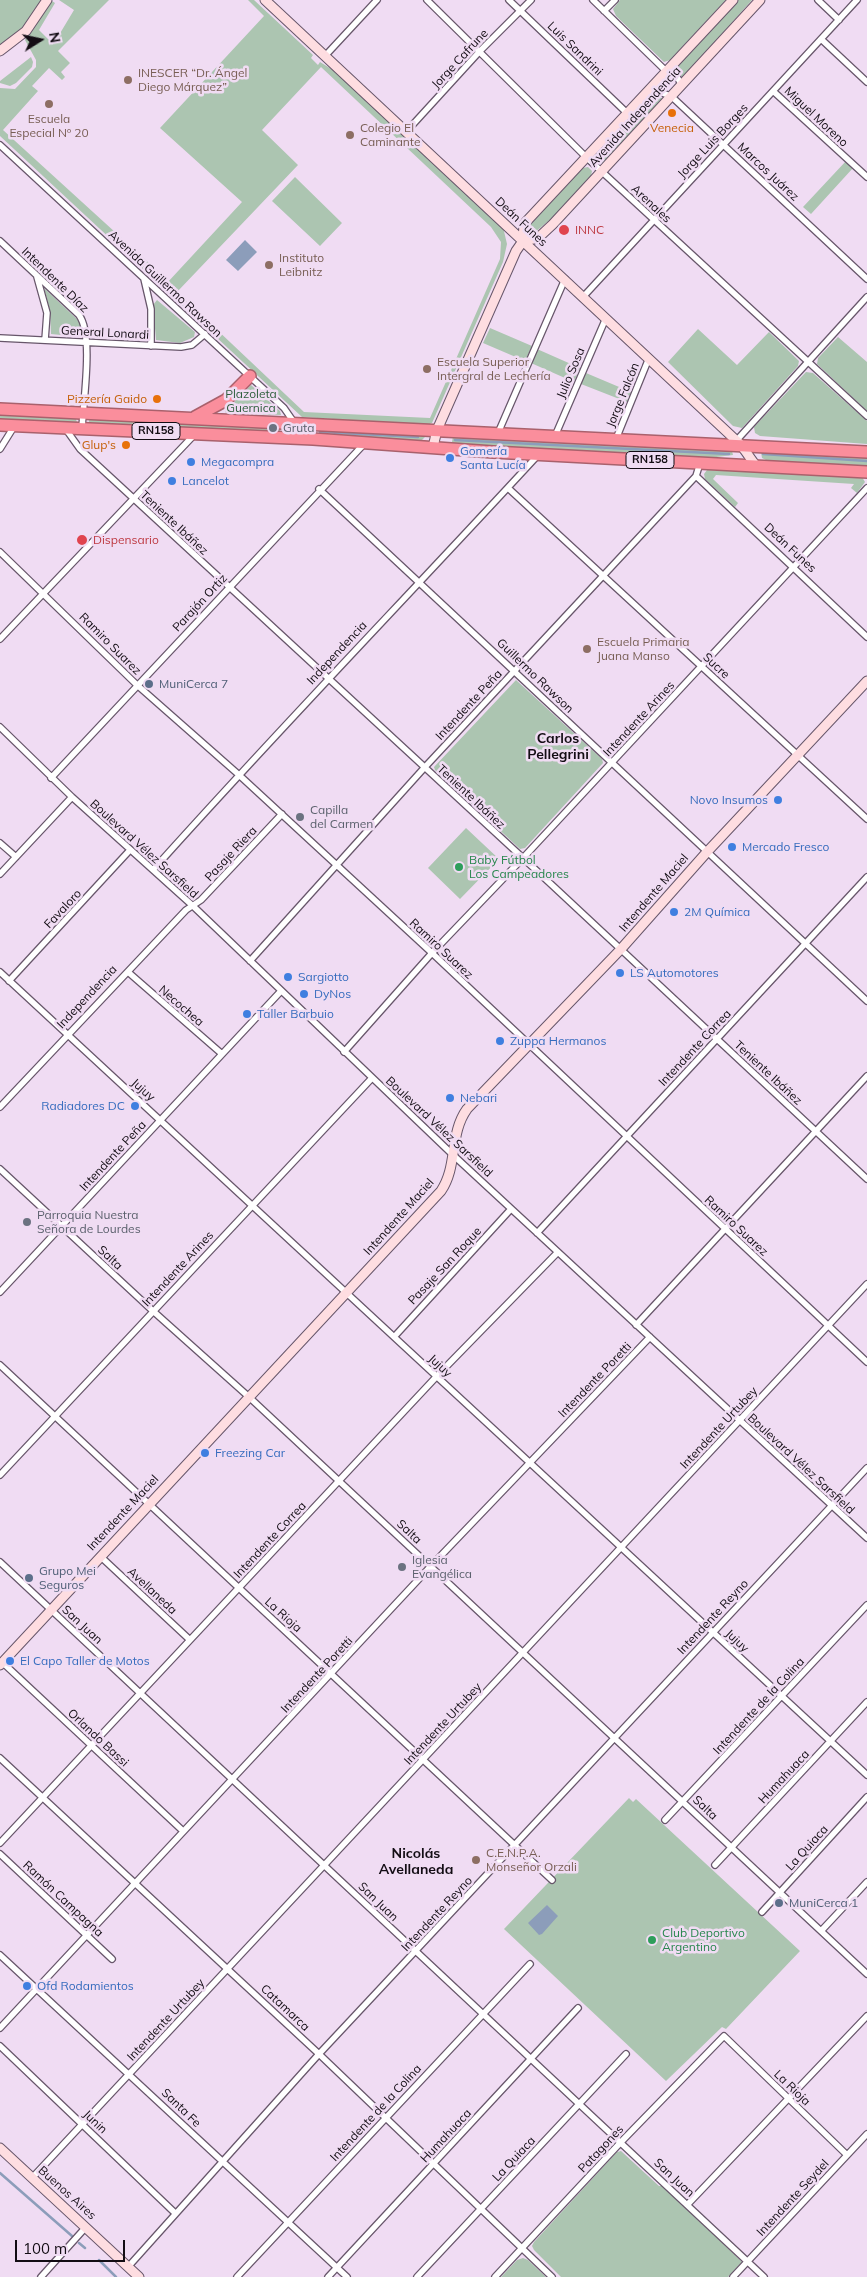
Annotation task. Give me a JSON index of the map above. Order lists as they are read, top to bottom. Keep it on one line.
{"streets":{"highway":["RN158"],"main road":["Avenida Independencia","Deán Funes","Intendente Maciel","Buenos Aires"],"street":["Luis Sandrini","Jorge Cafrune","Miguel Moreno","Jorge Luis Borges","Marcos Juárez","Arenales","Intendente Díaz","Avenida Guillermo Rawson","General Lonardi","Julio Sosa","Jorge Falcón","Teniente Ibáñez","Parajón Ortiz","Ramiro Suarez","Independencia","Sucre","Guillermo Rawson","Intendente Peña","Intendente Arines","Boulevard Vélez Sarsfield","Pasaje Riera","Favaloro","Necochea","Intendente Correa","Jujuy","Salta","Pasaje San Roque","Intendente Poretti","Intendente Urtubey","Avellaneda","La Rioja","Intendente Reyno","San Juan","Intendente de la Colina","Orlando Bassi","Humahuaca","La Quiaca","Ramón Campagna","Catamarca","Santa Fe","Junin","Patagones","Intendente Seydel"]},"crossings":[["Luis Sandrini","Jorge Cafrune"],["Luis Sandrini","Avenida Independencia"],["Jorge Cafrune","Arenales"],["Jorge Cafrune","Deán Funes"],["Avenida Independencia","Marcos Juárez"],["Avenida Independencia","Arenales"],["Avenida Independencia","Deán Funes"],["Avenida Independencia","RN158"],["Miguel Moreno","Jorge Luis Borges"],["Jorge Luis Borges","Marcos Juárez"],["Jorge Luis Borges","Arenales"],["Jorge Luis Borges","Deán Funes"],["Deán Funes","Julio Sosa"],["Deán Funes","Jorge Falcón"],["Deán Funes","RN158"],["Deán Funes","Intendente Peña"],["Deán Funes","Intendente Arines"],["Intendente Díaz","General Lonardi"],["Intendente Díaz","RN158"],["Avenida Guillermo Rawson","General Lonardi"],["Avenida Guillermo Rawson","RN158"],["Julio Sosa","RN158"],["Jorge Falcón","RN158"],["RN158","Teniente Ibáñez"],["RN158","Parajón Ortiz"],["RN158","Independencia"],["RN158","Intendente Peña"],["Teniente Ibáñez","Parajón Ortiz"],["Teniente Ibáñez","Independencia"],["Teniente Ibáñez","Intendente Peña"],["Teniente Ibáñez","Intendente Arines"],["Teniente Ibáñez","Intendente Maciel"],["Teniente Ibáñez","Intendente Correa"],["Parajón Ortiz","Ramiro Suarez"],["Parajón Ortiz","Guillermo Rawson"],["Parajón Ortiz","Boulevard Vélez Sarsfield"],["Ramiro Suarez","Independencia"],["Ramiro Suarez","Intendente Peña"],["Ramiro Suarez","Intendente Arines"],["Ramiro Suarez","Pasaje Riera"],["Ramiro Suarez","Intendente Maciel"],["Ramiro Suarez","Intendente Correa"],["Ramiro Suarez","Intendente Urtubey"],["Independencia","Sucre"],["Independencia","Guillermo Rawson"],["Independencia","Boulevard Vélez Sarsfield"],["Independencia","Pasaje Riera"],["Independencia","Necochea"],["Independencia","Jujuy"],["Sucre","Intendente Peña"],["Sucre","Intendente Arines"],["Sucre","Intendente Maciel"],["Guillermo Rawson","Intendente Peña"],["Guillermo Rawson","Intendente Arines"],["Guillermo Rawson","Intendente Maciel"],["Guillermo Rawson","Intendente Correa"],["Intendente Peña","Boulevard Vélez Sarsfield"],["Intendente Peña","Necochea"],["Intendente Peña","Jujuy"],["Intendente Peña","Salta"],["Intendente Arines","Boulevard Vélez Sarsfield"],["Intendente Arines","Jujuy"],["Intendente Arines","Salta"],["Intendente Arines","La Rioja"],["Boulevard Vélez Sarsfield","Pasaje Riera"],["Boulevard Vélez Sarsfield","Intendente Maciel"],["Boulevard Vélez Sarsfield","Favaloro"],["Boulevard Vélez Sarsfield","Intendente Correa"],["Boulevard Vélez Sarsfield","Pasaje San Roque"],["Boulevard Vélez Sarsfield","Intendente Poretti"],["Boulevard Vélez Sarsfield","Intendente Urtubey"],["Boulevard Vélez Sarsfield","Intendente Reyno"],["Intendente Maciel","Jujuy"],["Intendente Maciel","Salta"],["Intendente Maciel","Avellaneda"],["Intendente Maciel","La Rioja"],["Intendente Maciel","San Juan"],["Intendente Maciel","Orlando Bassi"],["Favaloro","Jujuy"],["Intendente Correa","Jujuy"],["Intendente Correa","Salta"],["Intendente Correa","Avellaneda"],["Intendente Correa","La Rioja"],["Intendente Correa","San Juan"],["Intendente Correa","Orlando Bassi"],["Intendente Correa","Catamarca"],["Jujuy","Pasaje San Roque"],["Jujuy","Intendente Poretti"],["Jujuy","Intendente Urtubey"],["Jujuy","Intendente Reyno"],["Jujuy","Intendente de la Colina"],["Jujuy","Humahuaca"],["Salta","Intendente Poretti"],["Salta","Intendente Urtubey"],["Salta","Intendente Reyno"],["Salta","Intendente de la Colina"],["Salta","Humahuaca"],["Salta","La Quiaca"],["Intendente Poretti","La Rioja"],["Intendente Poretti","San Juan"],["Intendente Poretti","Orlando Bassi"],["Intendente Poretti","Ramón Campagna"],["Intendente Poretti","Catamarca"],["Intendente Poretti","Santa Fe"],["Intendente Urtubey","La Rioja"],["Intendente Urtubey","San Juan"],["Intendente Urtubey","Catamarca"],["Intendente Urtubey","Santa Fe"],["Intendente Urtubey","Junin"],["Intendente Urtubey","Buenos Aires"],["La Rioja","Intendente Reyno"],["La Rioja","Patagones"],["La Rioja","Intendente Seydel"],["Intendente Reyno","San Juan"],["Intendente Reyno","Catamarca"],["Intendente Reyno","Santa Fe"],["Intendente Reyno","Junin"],["Intendente Reyno","Buenos Aires"],["San Juan","Intendente de la Colina"],["San Juan","Humahuaca"],["San Juan","La Quiaca"],["San Juan","Patagones"],["San Juan","Intendente Seydel"],["Intendente de la Colina","Catamarca"],["Intendente de la Colina","Santa Fe"],["Humahuaca","Catamarca"],["Humahuaca","Santa Fe"],["La Quiaca","Catamarca"],["Catamarca","Patagones"]],"districts":["Carlos Pellegrini","Nicolás Avellaneda"],"parks":["Plazoleta Guernica"],"places":["INESCER “Dr. Ángel Diego Márquez”","Escuela Especial Nº 20","Venecia","Colegio El Caminante","INNC","Instituto Leibnitz","Escuela Superior Intergral de Lechería","Pizzería Gaido","Gruta","Glup's","Gomería Santa Lucía","Megacompra","Lancelot","Dispensario","Escuela Primaria Juana Manso","MuniCerca 7","Novo Insumos","Capilla del Carmen","Mercado Fresco","Baby Fútbol Los Campeadores","2M Química","LS Automotores","Sargiotto","DyNos","Taller Barbuio","Zuppa Hermanos","Nebari","Radiadores DC","Parroquia Nuestra Señora de Lourdes","Freezing Car","Iglesia Evangélica","Grupo Mei Seguros","El Capo Taller de Motos","C.E.N.P.A. Monseñor Orzali","MuniCerca 1","Club Deportivo Argentino","Ofd Rodamientos"],"scale_bar":"100 m","north":"right"}
